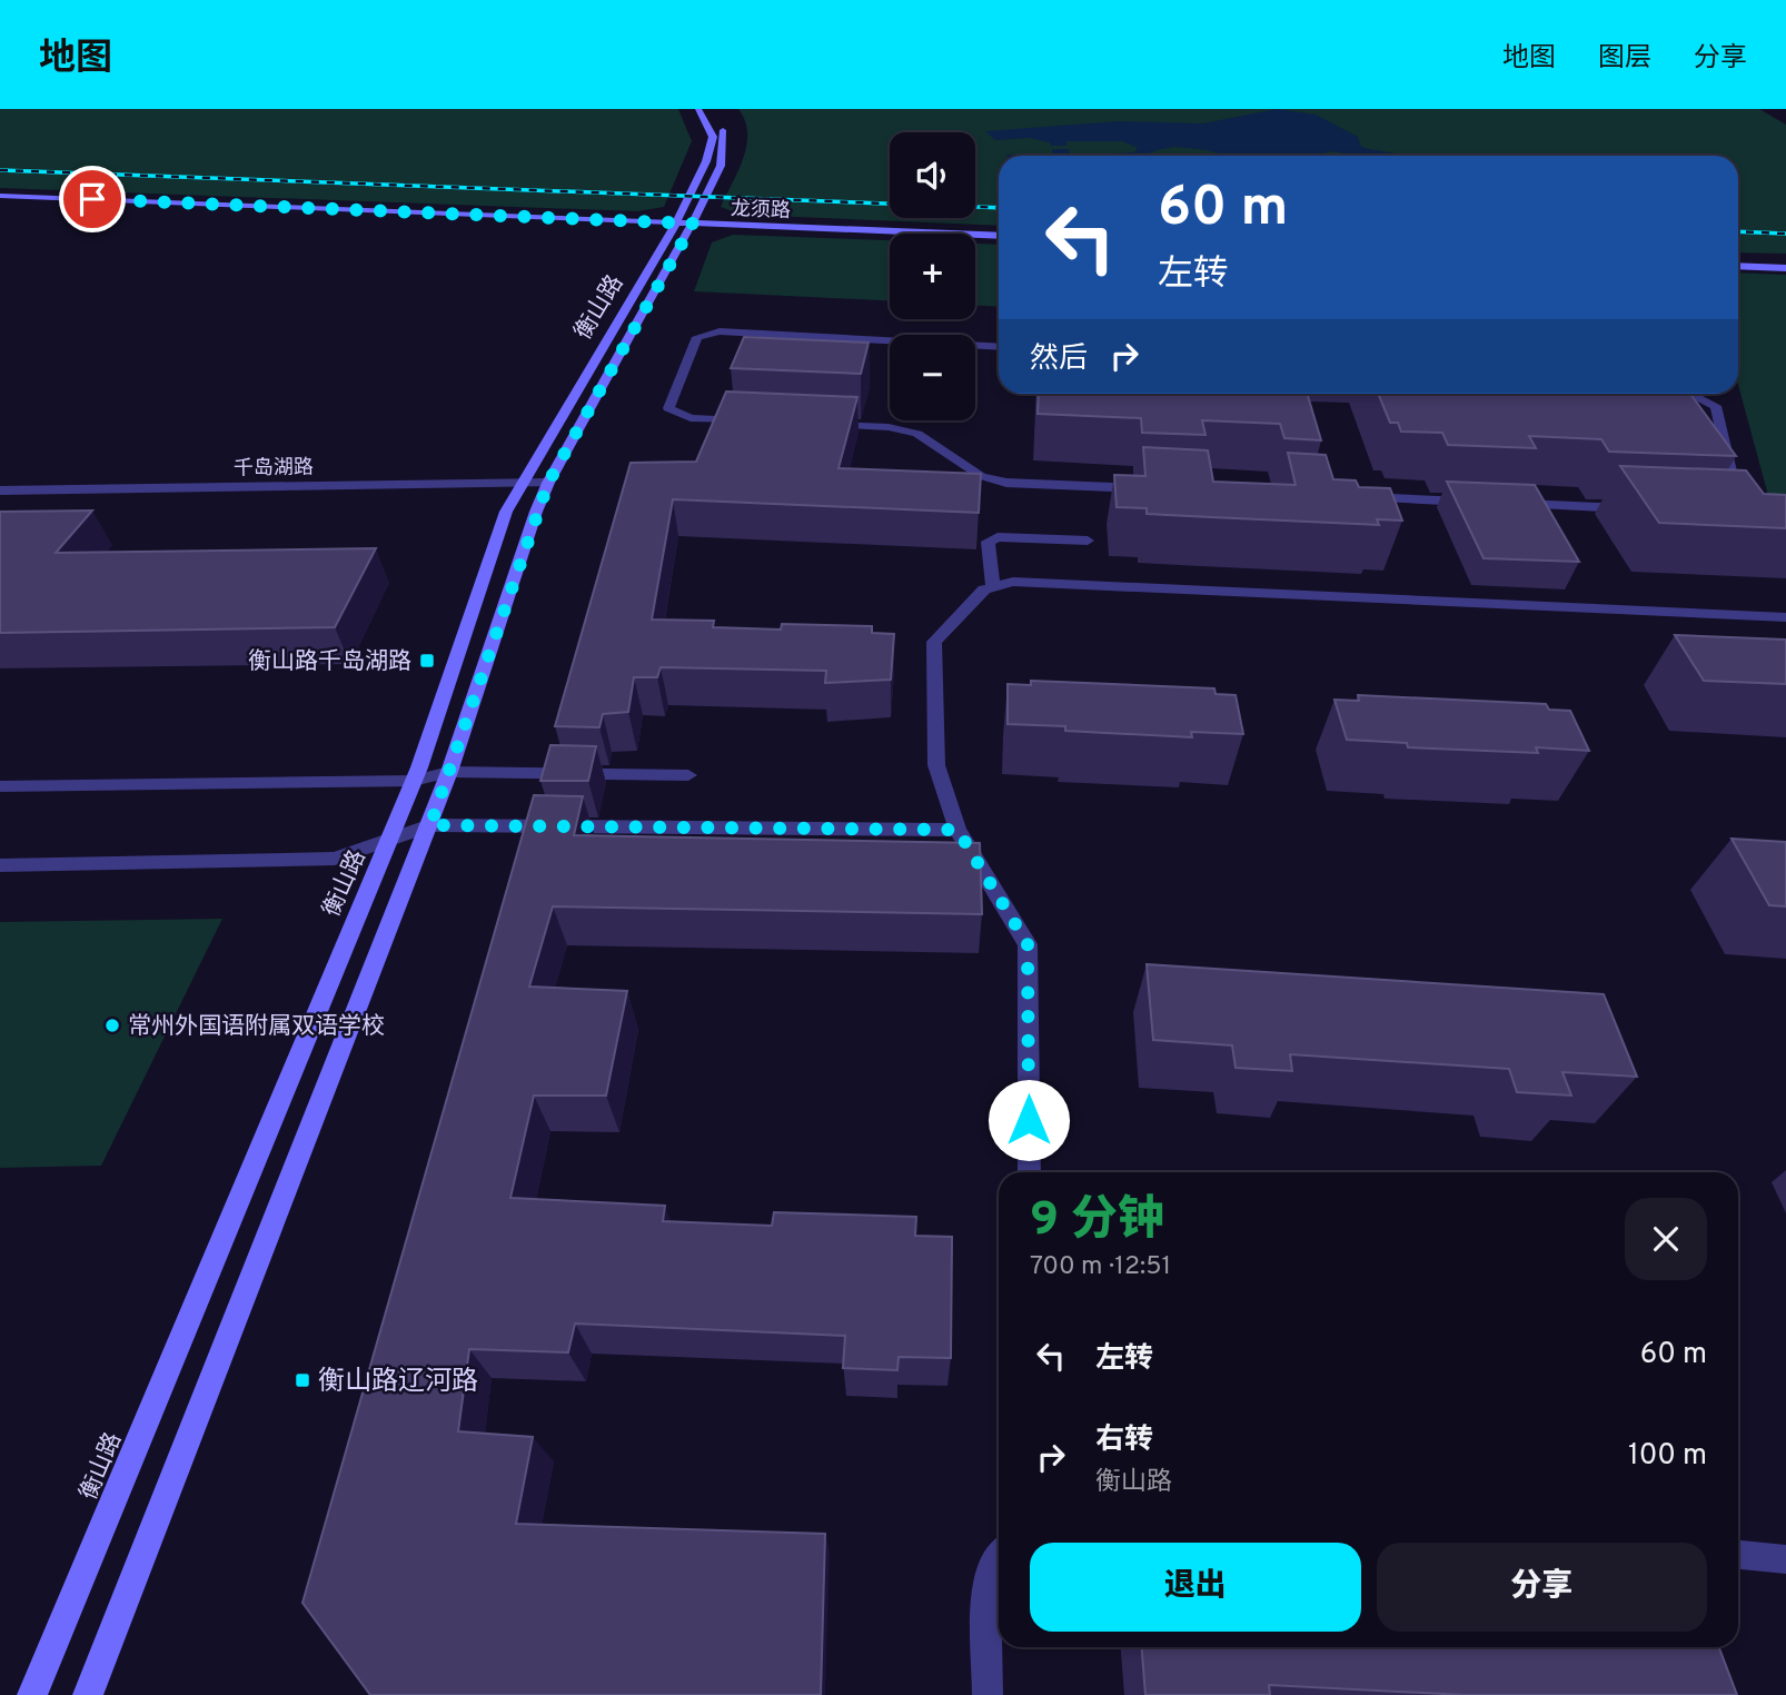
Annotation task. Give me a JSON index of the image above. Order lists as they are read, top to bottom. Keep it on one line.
{"streets":{"street":["龙须路","衡山路","千岛湖路"]},"crossings":[["龙须路","衡山路"],["衡山路","千岛湖路"]],"places":{"transit":["衡山路千岛湖路","衡山路辽河路"],"other":["常州外国语附属双语学校"]},"page":{"header":"地图","nav":["地图","图层","分享"],"map_buttons":["+","−"],"turn":["60 m","左转"],"then":"然后","heading":["9 分钟","700 m · 12:51"],"list":[{"name":"左转","value":"60 m"},{"name":"右转","note":"衡山路","value":"100 m"}],"buttons":["退出","分享"]}}
